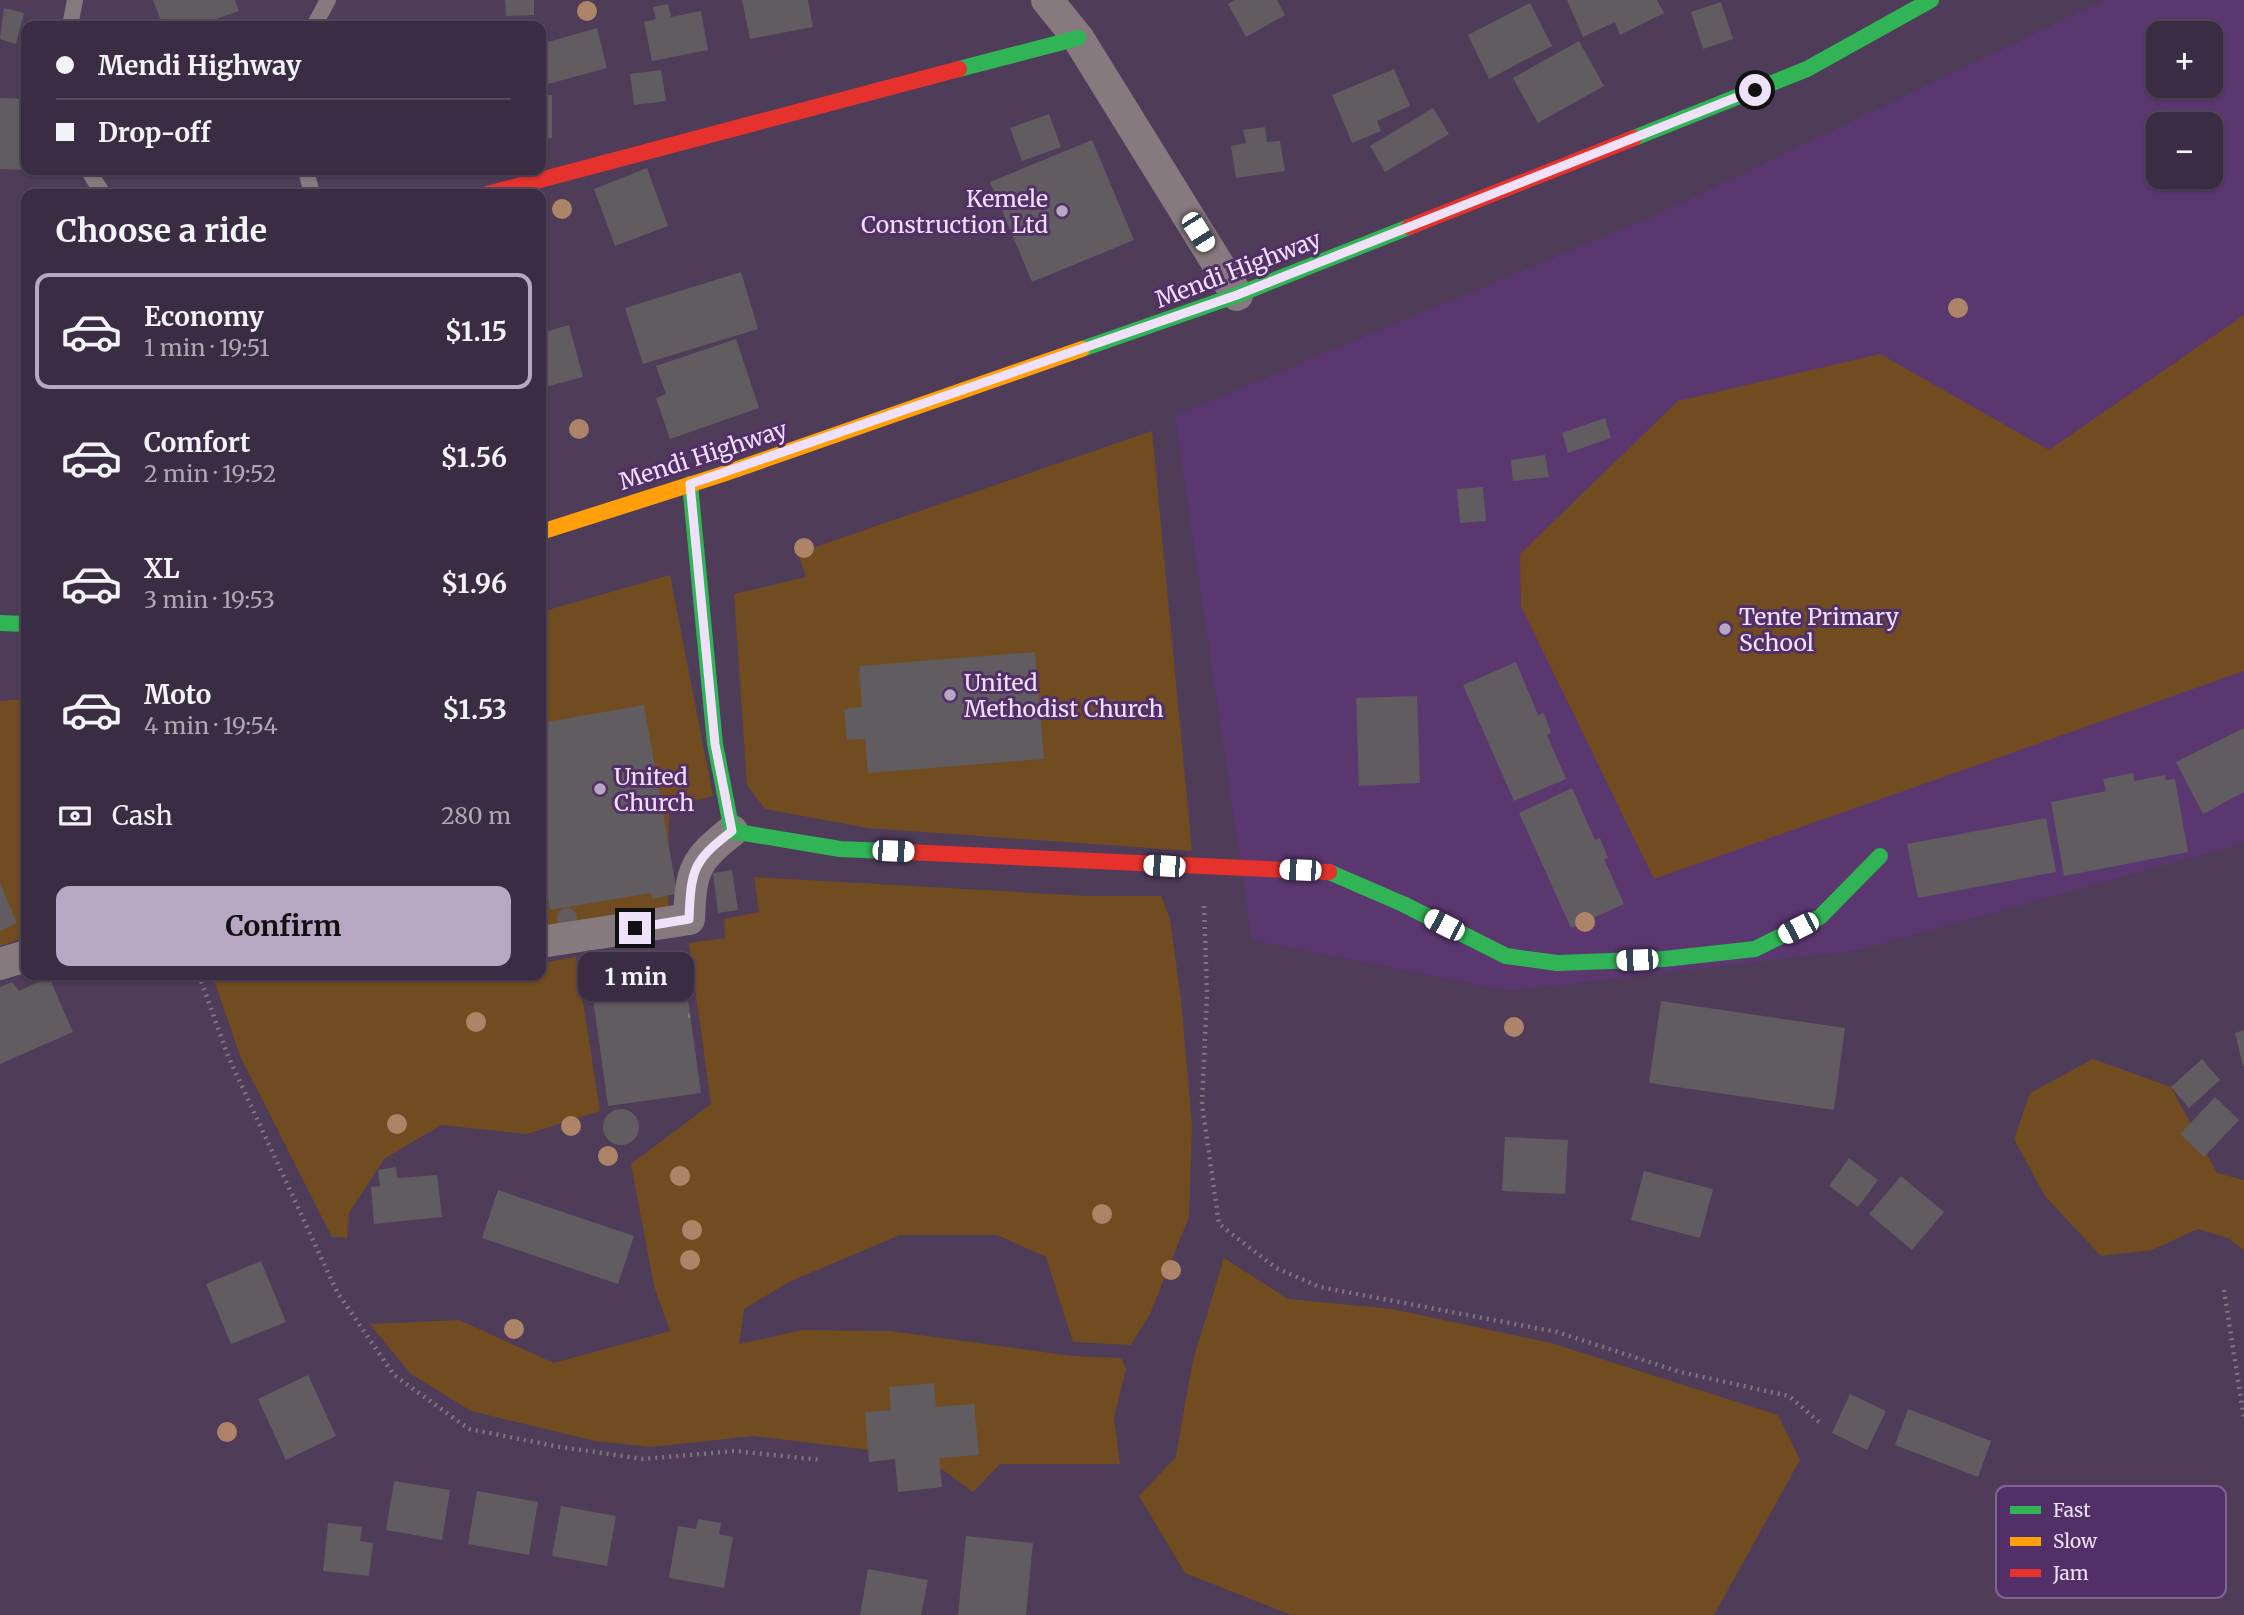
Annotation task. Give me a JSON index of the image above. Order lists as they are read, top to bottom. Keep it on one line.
{"streets":{"street":["Mendi Highway"]},"places":["Kemele Construction Ltd","Tente Primary School","United Methodist Church","United Church"],"legend":["Fast","Slow","Jam"],"page":{"map_buttons":["+","−"],"banner":["Mendi Highway","Drop-off"],"heading":"Choose a ride","list":[{"name":"Economy","note":"1 min · 19:51","value":"$1.15"},{"name":"Comfort","note":"2 min · 19:52","value":"$1.56"},{"name":"XL","note":"3 min · 19:53","value":"$1.96"},{"name":"Moto","note":"4 min · 19:54","value":"$1.53"}],"pay":["Cash","280 m"],"buttons":"Confirm","bubble":"1 min"}}
